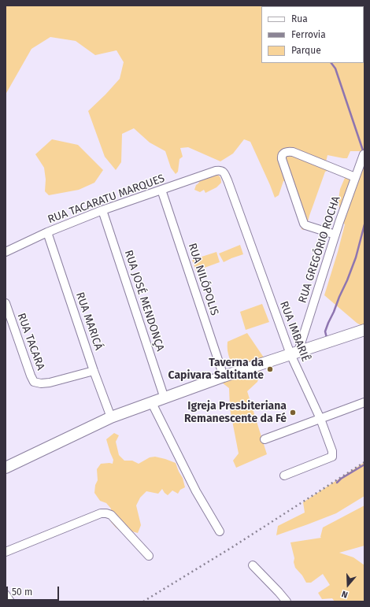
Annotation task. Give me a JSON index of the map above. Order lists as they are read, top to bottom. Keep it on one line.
{"streets":{"street":["RUA TACARATU MARQUES","RUA GREGÓRIO ROCHA","RUA NILÓPOLIS","RUA JOSÉ MENDONÇA","RUA MARICÁ","RUA IMBARIÊ","RUA TACARA"]},"crossings":[["RUA TACARATU MARQUES","RUA NILÓPOLIS"],["RUA TACARATU MARQUES","RUA JOSÉ MENDONÇA"],["RUA TACARATU MARQUES","RUA MARICÁ"],["RUA TACARATU MARQUES","RUA IMBARIÊ"],["RUA GREGÓRIO ROCHA","RUA IMBARIÊ"],["RUA MARICÁ","RUA TACARA"]],"places":["Taverna da Capivara Saltitante","Igreja Presbiteriana Remanescente da Fé"],"legend":["Rua","Ferrovia","Parque"],"scale_bar":"50 m","north":"bottom"}
